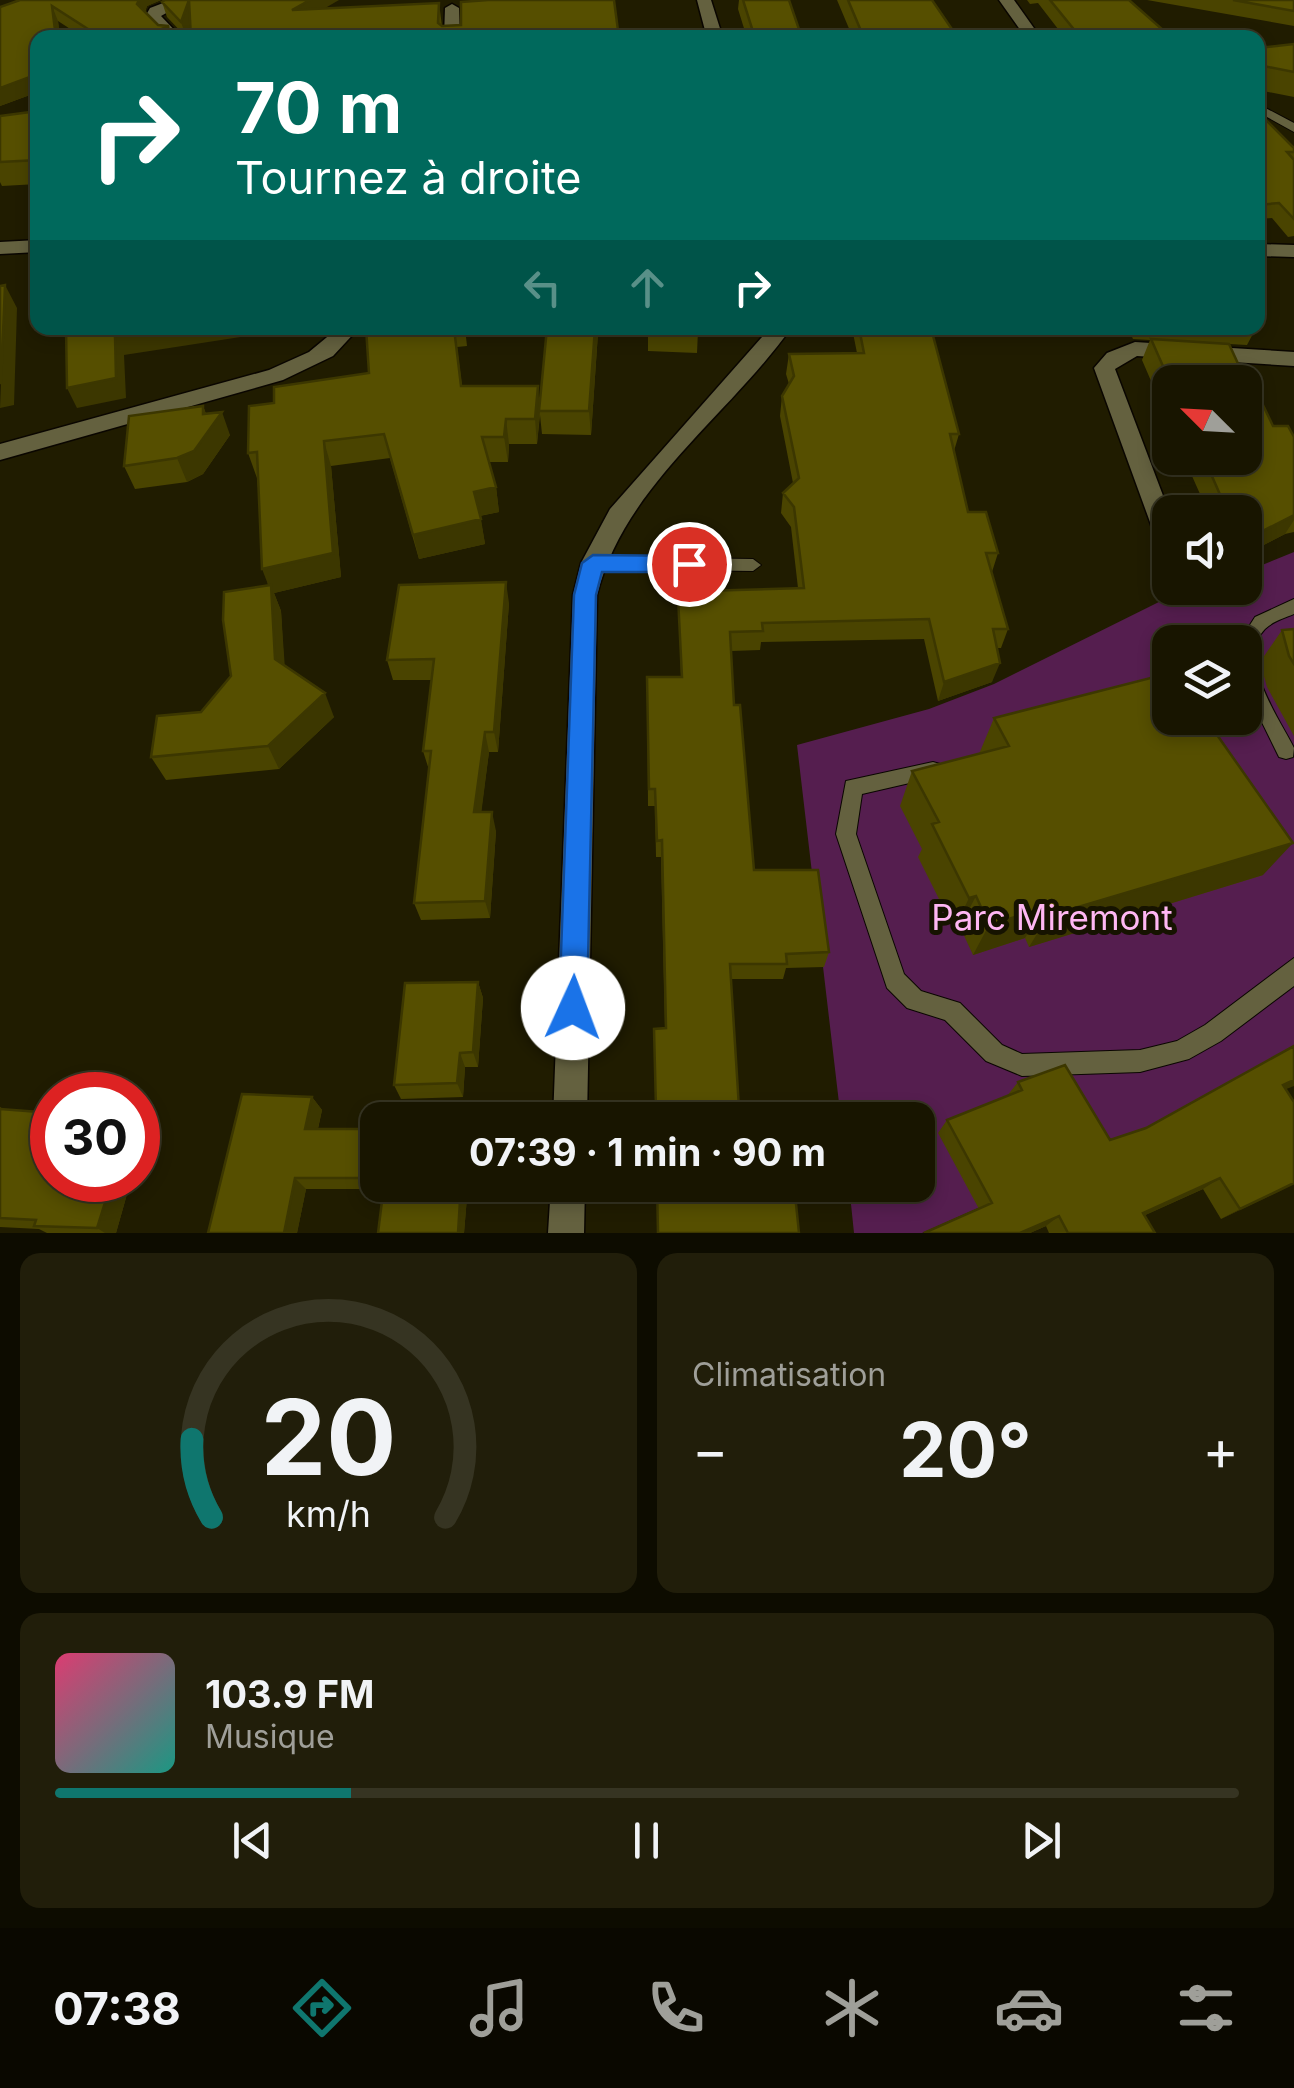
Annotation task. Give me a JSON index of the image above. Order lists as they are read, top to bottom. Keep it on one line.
{"parks":["Parc Miremont"],"north":"top left","page":{"turn":["70 m","Tournez à droite"],"limit":"30","trip":"07:39 · 1 min · 90 m","tile":"Climatisation","heat":["−","20°","+"],"song":["103.9 FM","Musique"],"tabs":"07:38","gauge":["20","km/h"]}}
